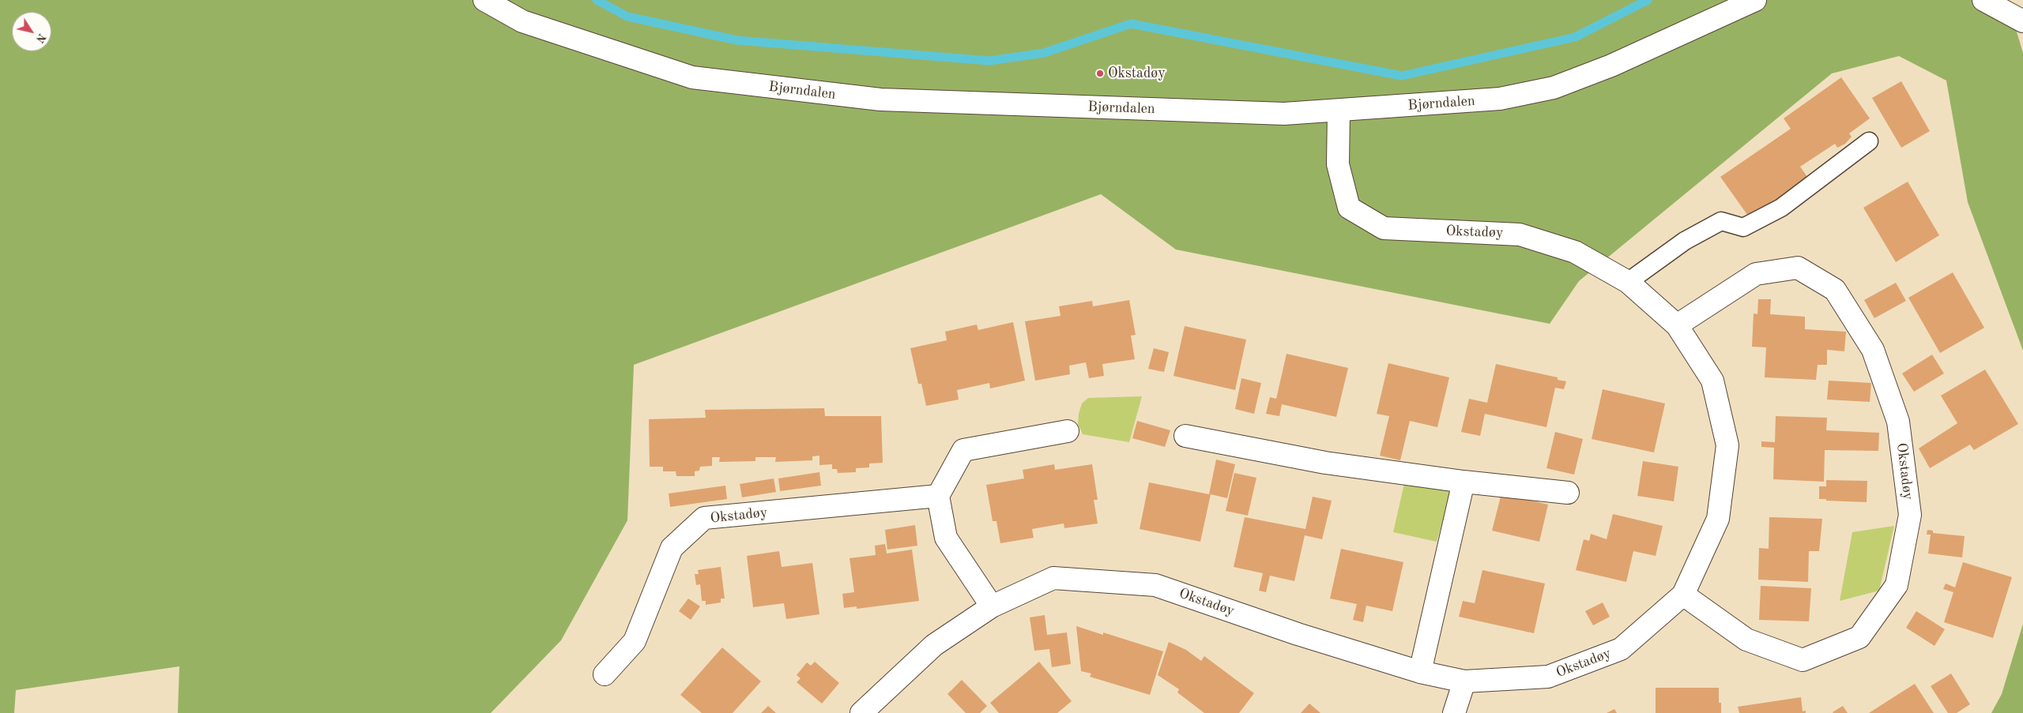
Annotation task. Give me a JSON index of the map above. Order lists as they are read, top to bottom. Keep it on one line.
{"streets":{"street":["Bjørndalen","Okstadøy"]},"crossings":[["Bjørndalen","Okstadøy"]],"places":["Okstadøy"],"north":"bottom right"}
